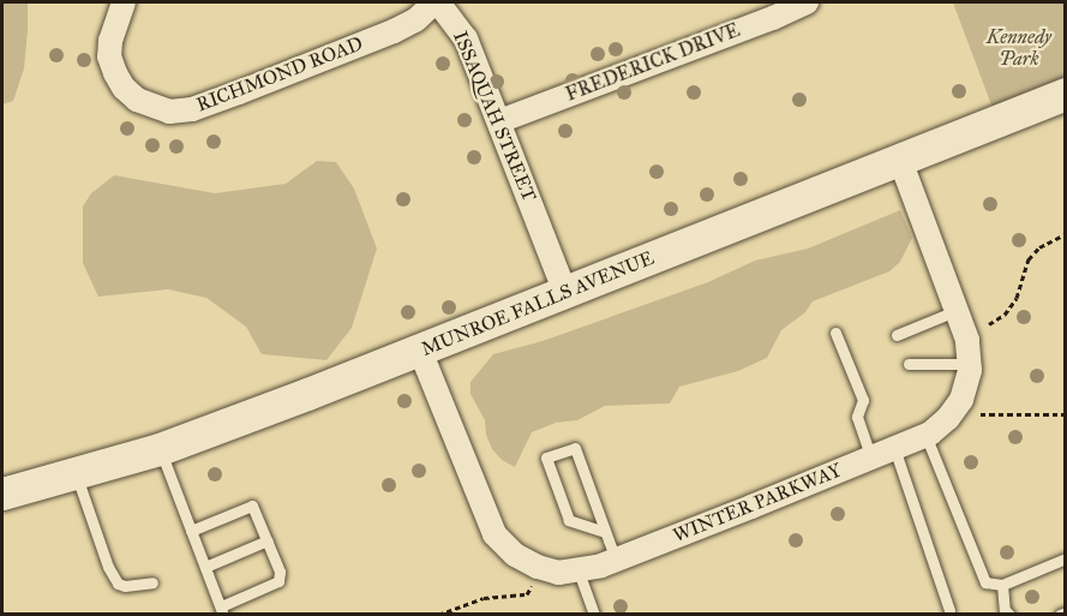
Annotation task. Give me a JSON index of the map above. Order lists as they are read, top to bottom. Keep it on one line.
{"streets":{"street":["FREDERICK DRIVE","RICHMOND ROAD","ISSAQUAH STREET","MUNROE FALLS AVENUE","WINTER PARKWAY"]},"crossings":[["FREDERICK DRIVE","ISSAQUAH STREET"],["RICHMOND ROAD","ISSAQUAH STREET"],["ISSAQUAH STREET","MUNROE FALLS AVENUE"],["MUNROE FALLS AVENUE","WINTER PARKWAY"]],"parks":["Kennedy Park"]}
